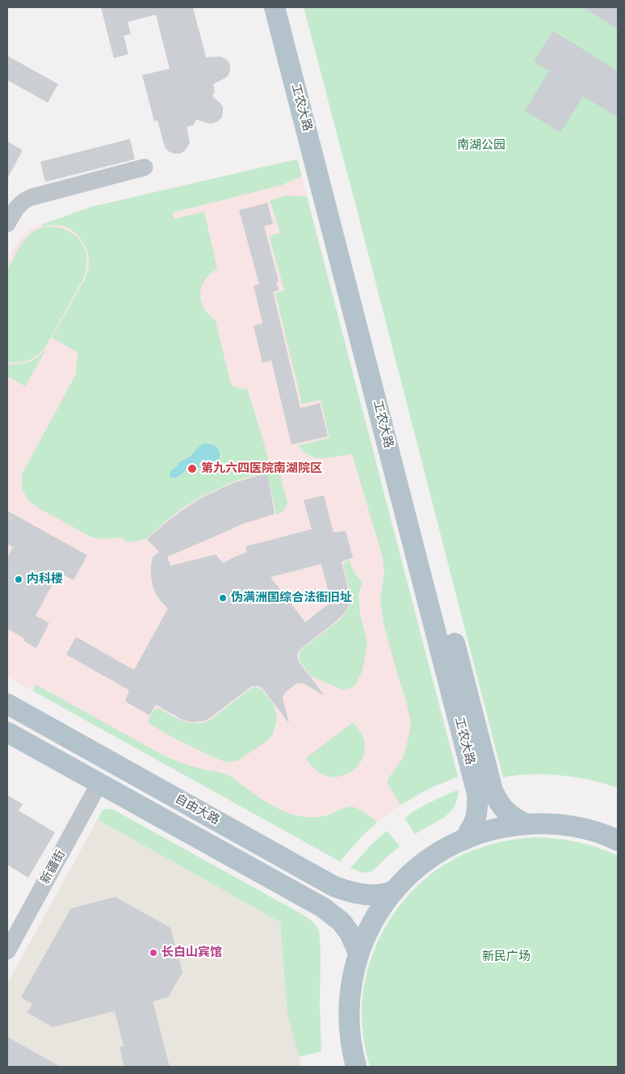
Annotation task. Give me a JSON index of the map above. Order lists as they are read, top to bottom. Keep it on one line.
{"streets":{"main road":["工农大路","自由大路"],"street":["新疆街"]},"crossings":[["自由大路","新疆街"]],"parks":["南湖公园","新民广场"],"places":["第九六四医院南湖院区","内科楼","伪满洲国综合法衙旧址","长白山宾馆"]}
